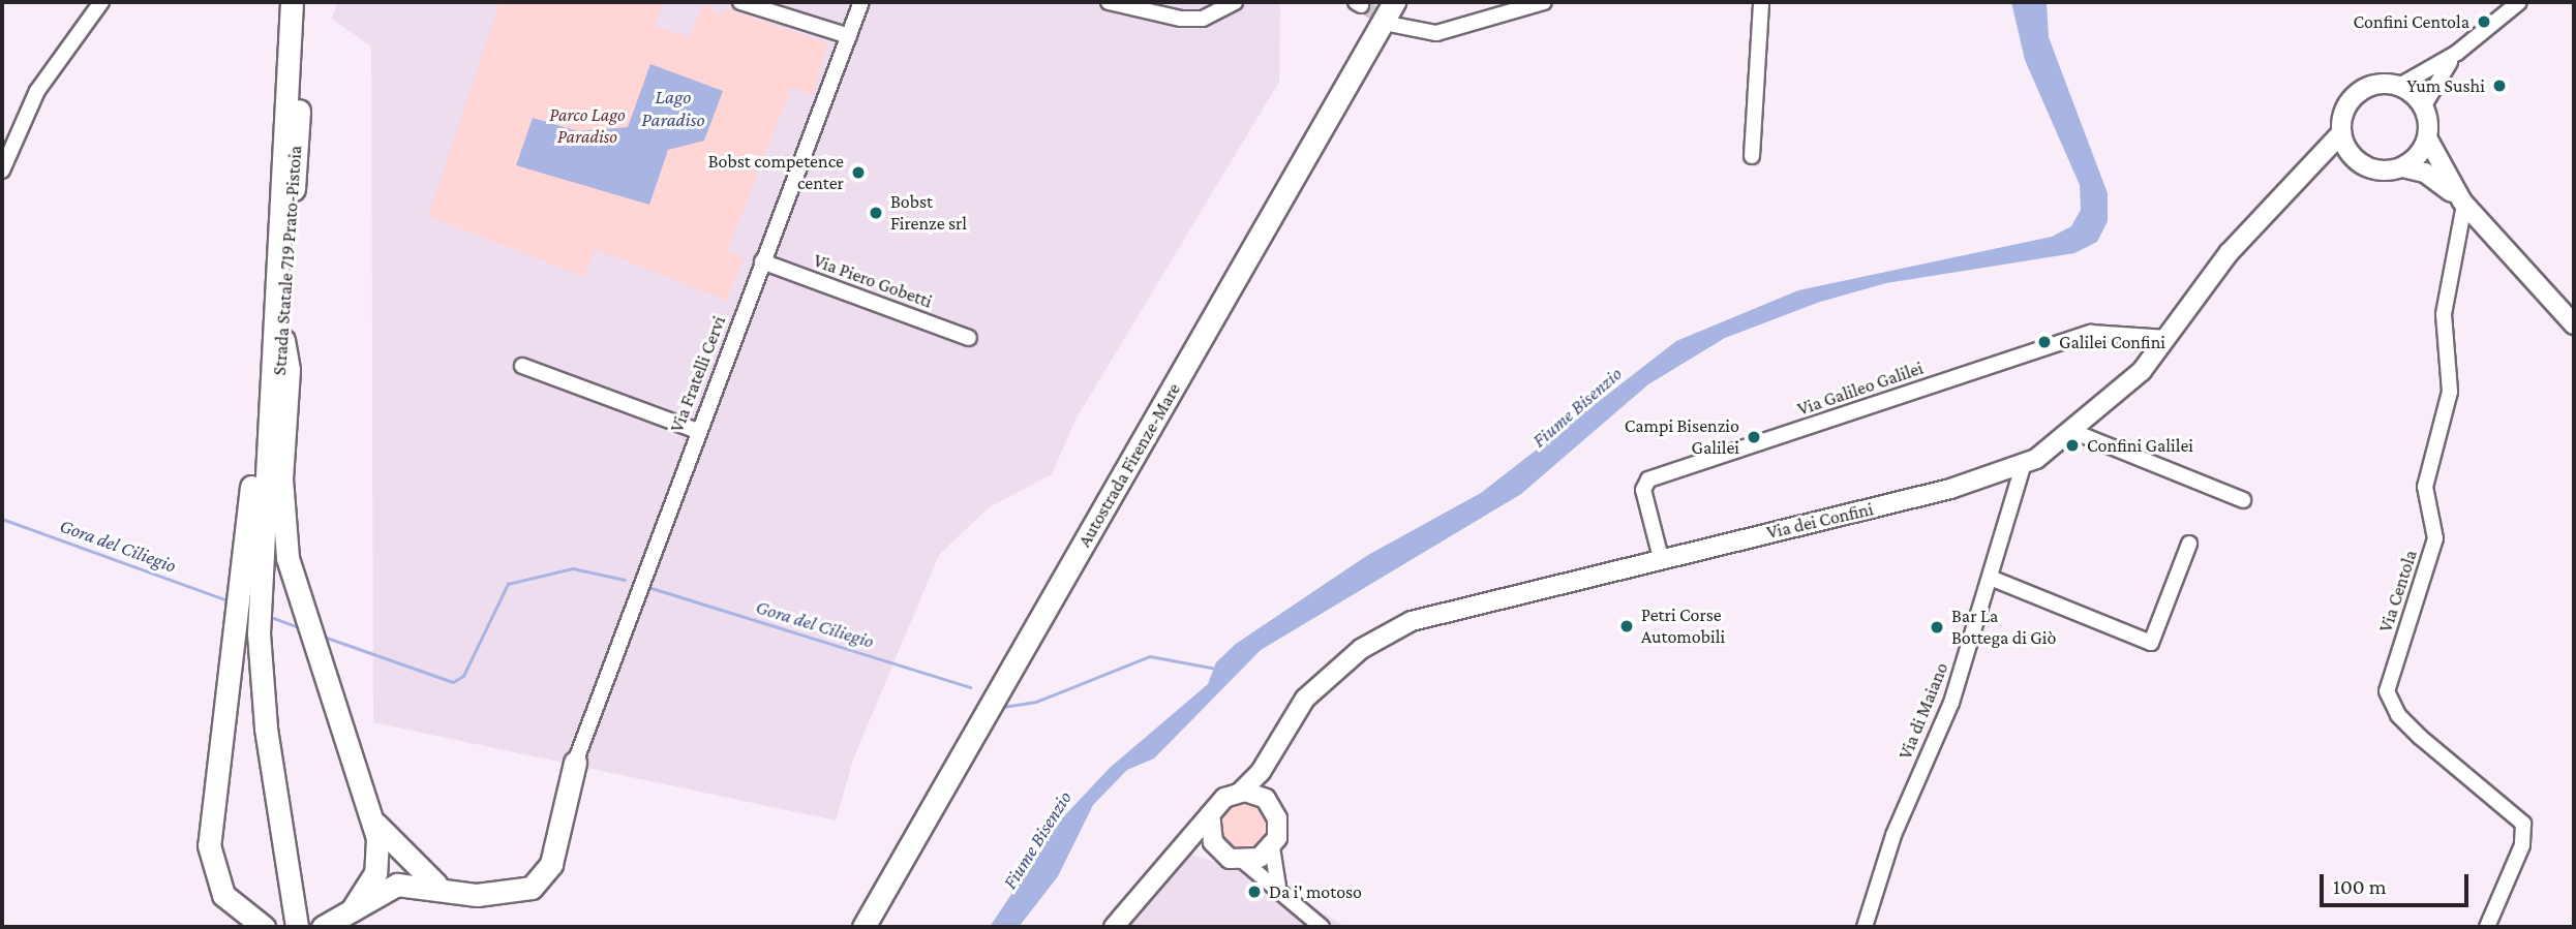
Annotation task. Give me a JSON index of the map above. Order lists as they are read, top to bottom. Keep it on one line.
{"streets":{"highway":["Strada Statale 719 Prato-Pistoia","Autostrada Firenze-Mare"],"main road":["Via dei Confini"],"street":["Via Piero Gobetti","Via Fratelli Cervi","Via Galileo Galilei","Via Centola","Via di Maiano"]},"crossings":[["Via Piero Gobetti","Via Fratelli Cervi"],["Via Galileo Galilei","Via dei Confini"],["Via dei Confini","Via di Maiano"]],"water":["Lago Paradiso","Fiume Bisenzio","Gora del Ciliegio"],"parks":["Parco Lago Paradiso"],"places":["Confini Centola","Yum Sushi","Bobst competence center","Bobst Firenze srl","Galilei Confini","Campi Bisenzio Galilei","Confini Galilei","Petri Corse Automobili","Bar La Bottega di Giò","Da i' motoso"],"scale_bar":"100 m"}
